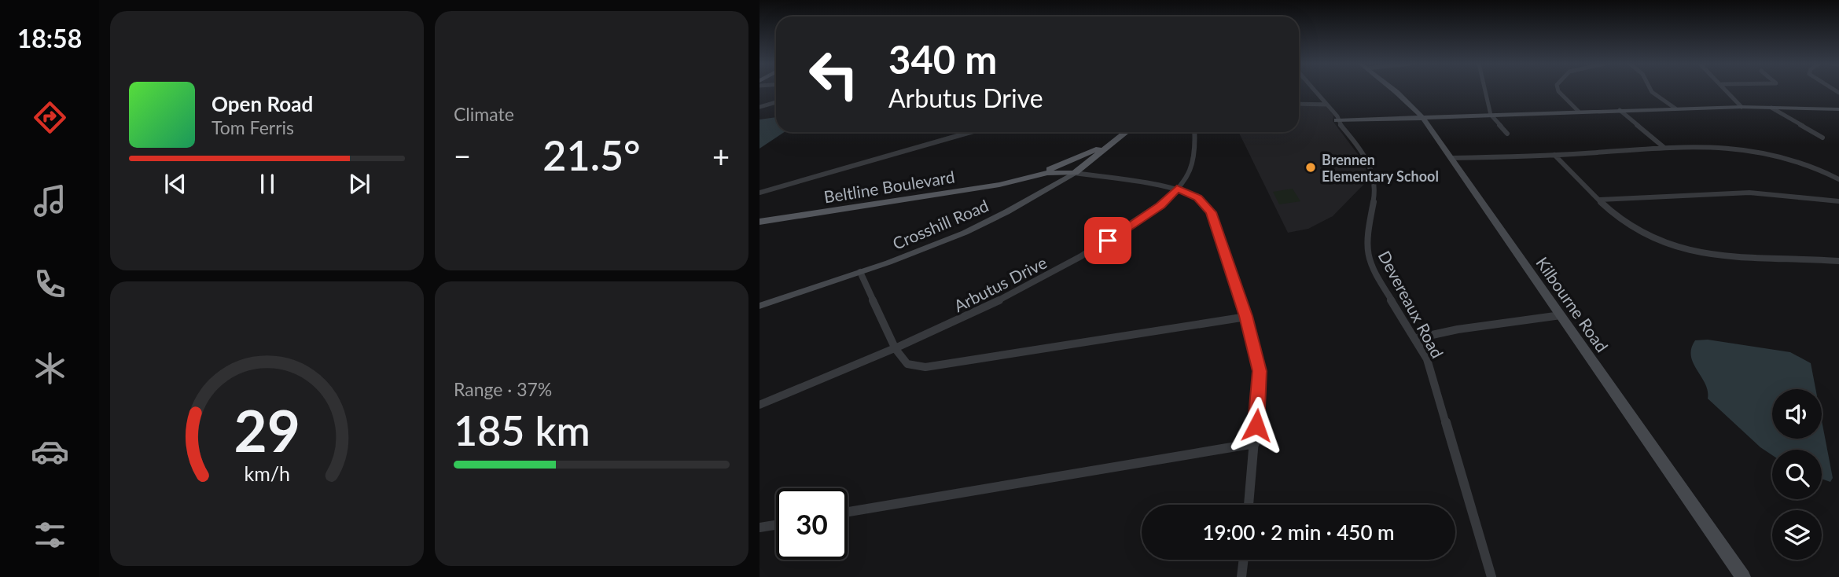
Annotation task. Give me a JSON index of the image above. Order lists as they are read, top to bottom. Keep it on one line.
{"streets":{"main road":["Beltline Boulevard","Crosshill Road"],"street":["Arbutus Drive","Devereaux Road","Kilbourne Road"]},"places":["Brennen Elementary School"],"page":{"tabs":"18:58","tile":["Climate",["Range · 37%","185 km"]],"turn":["340 m","Arbutus Drive"],"song":["Open Road","Tom Ferris"],"heat":["−","21.5°","+"],"limit":"30","trip":"19:00 · 2 min · 450 m","gauge":["29","km/h"]}}
